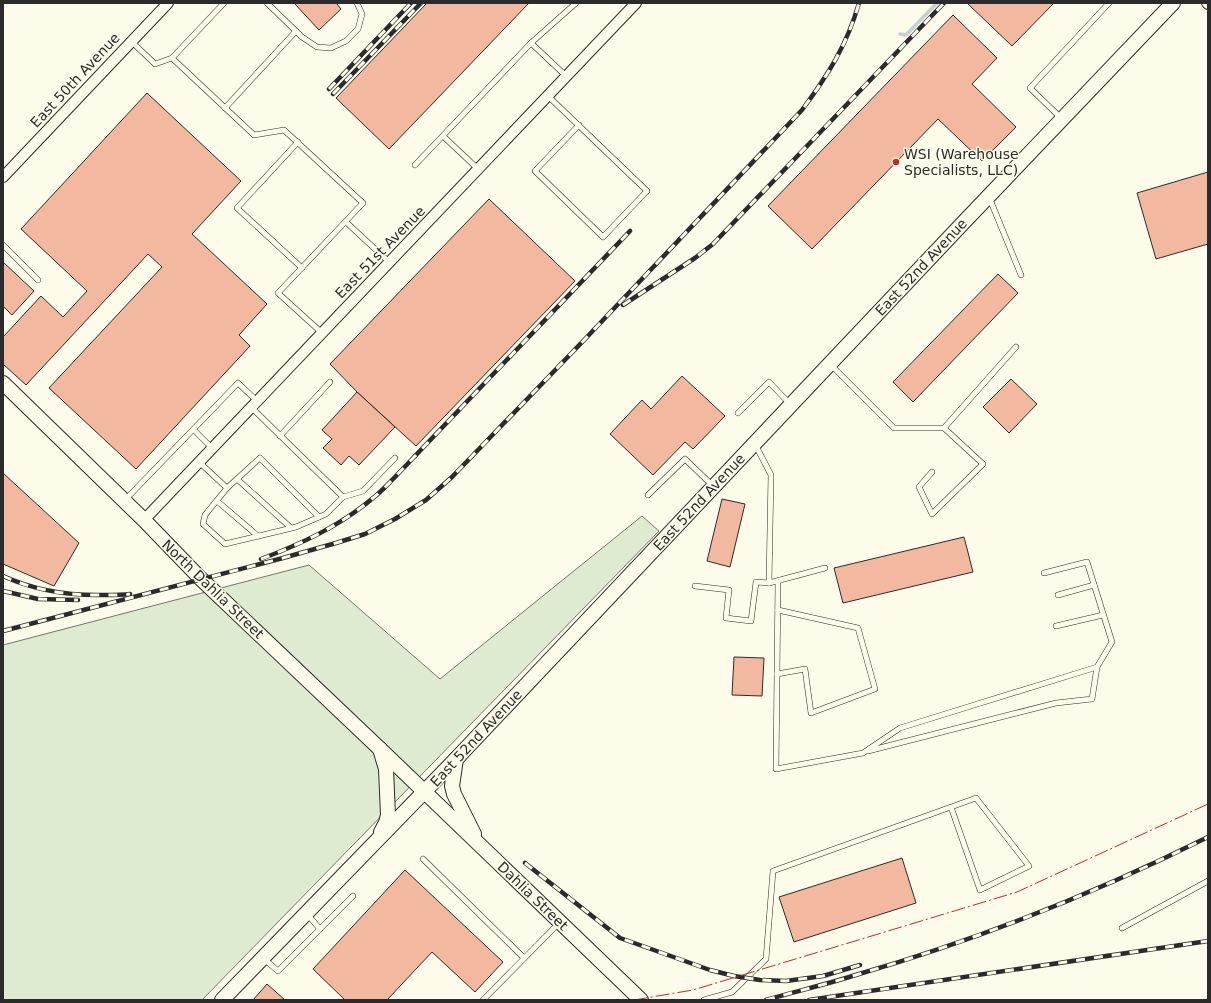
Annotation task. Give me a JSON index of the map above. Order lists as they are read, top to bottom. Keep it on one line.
{"streets":{"street":["East 50th Avenue","East 51st Avenue","East 52nd Avenue","North Dahlia Street","Dahlia Street"]},"crossings":[["East 51st Avenue","North Dahlia Street"],["East 52nd Avenue","North Dahlia Street"],["East 52nd Avenue","Dahlia Street"],["North Dahlia Street","Dahlia Street"]],"places":["WSI (Warehouse Specialists, LLC)"]}
